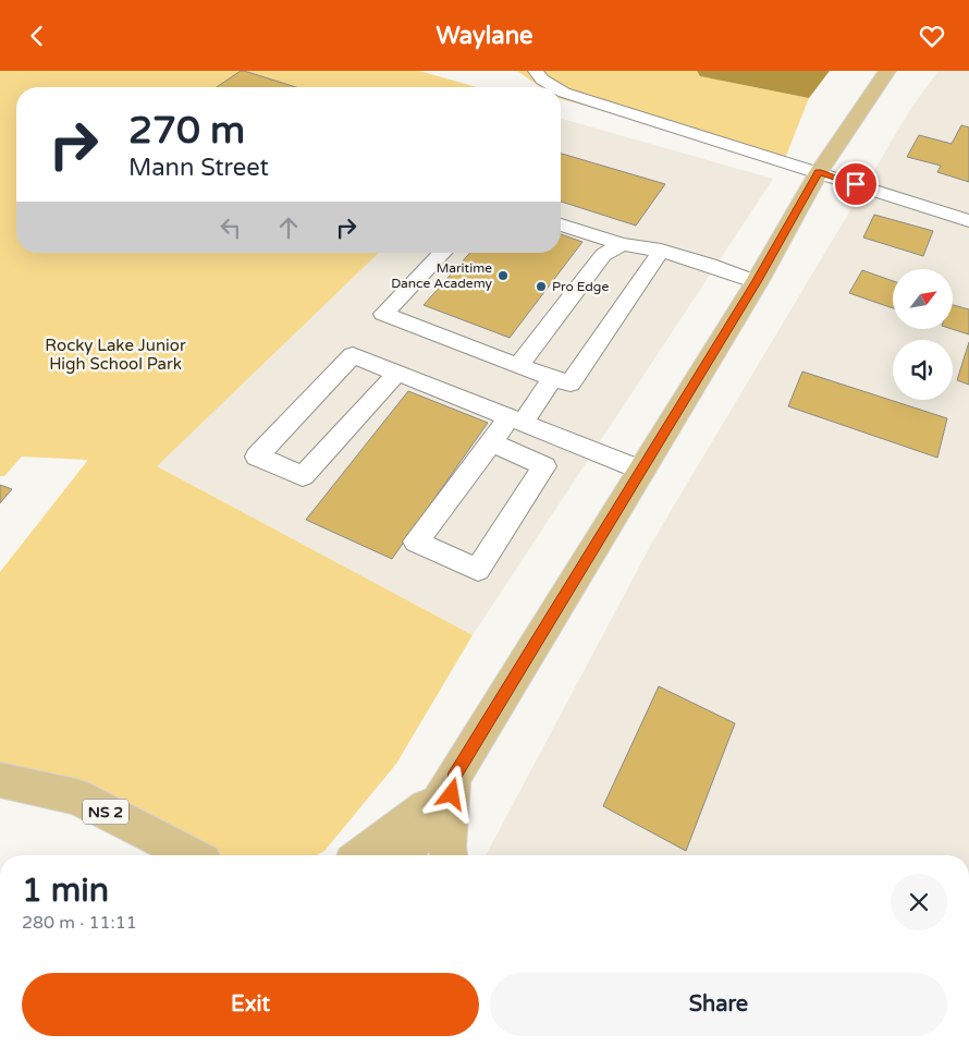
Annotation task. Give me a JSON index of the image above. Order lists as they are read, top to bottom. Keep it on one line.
{"streets":{"main road":["NS 2"]},"parks":["Rocky Lake Junior High School Park"],"places":["Maritime Dance Academy","Pro Edge"],"north":"top right","page":{"header":"Waylane","turn":["270 m","Mann Street"],"heading":["1 min","280 m · 11:11"],"buttons":["Exit","Share"]}}
